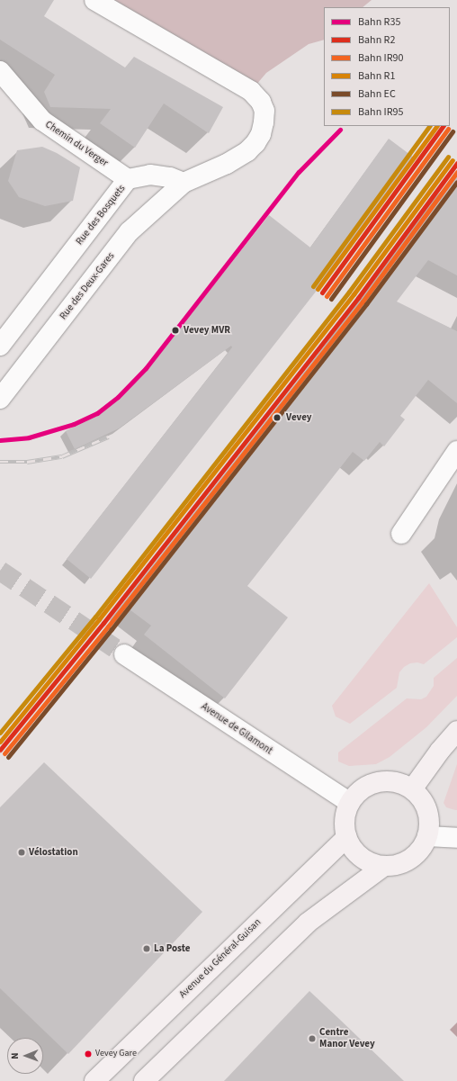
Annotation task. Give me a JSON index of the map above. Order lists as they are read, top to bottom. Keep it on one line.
{"streets":{"main road":["Avenue du Général-Guisan"],"street":["Chemin du Verger","Rue des Bosquets","Rue des Deux-Gares","Avenue de Gilamont"]},"crossings":[["Chemin du Verger","Rue des Bosquets"],["Rue des Bosquets","Rue des Deux-Gares"],["Avenue de Gilamont","Avenue du Général-Guisan"]],"places":["Vevey MVR","Vevey","Vélostation","La Poste","Centre Manor Vevey","Vevey Gare"],"lines":["rail line R2","rail line R1","rail line IR95","rail line IR90","rail line R35","rail line EC"],"legend":["Bahn R35","Bahn R2","Bahn IR90","Bahn R1","Bahn EC","Bahn IR95"],"north":"left"}
